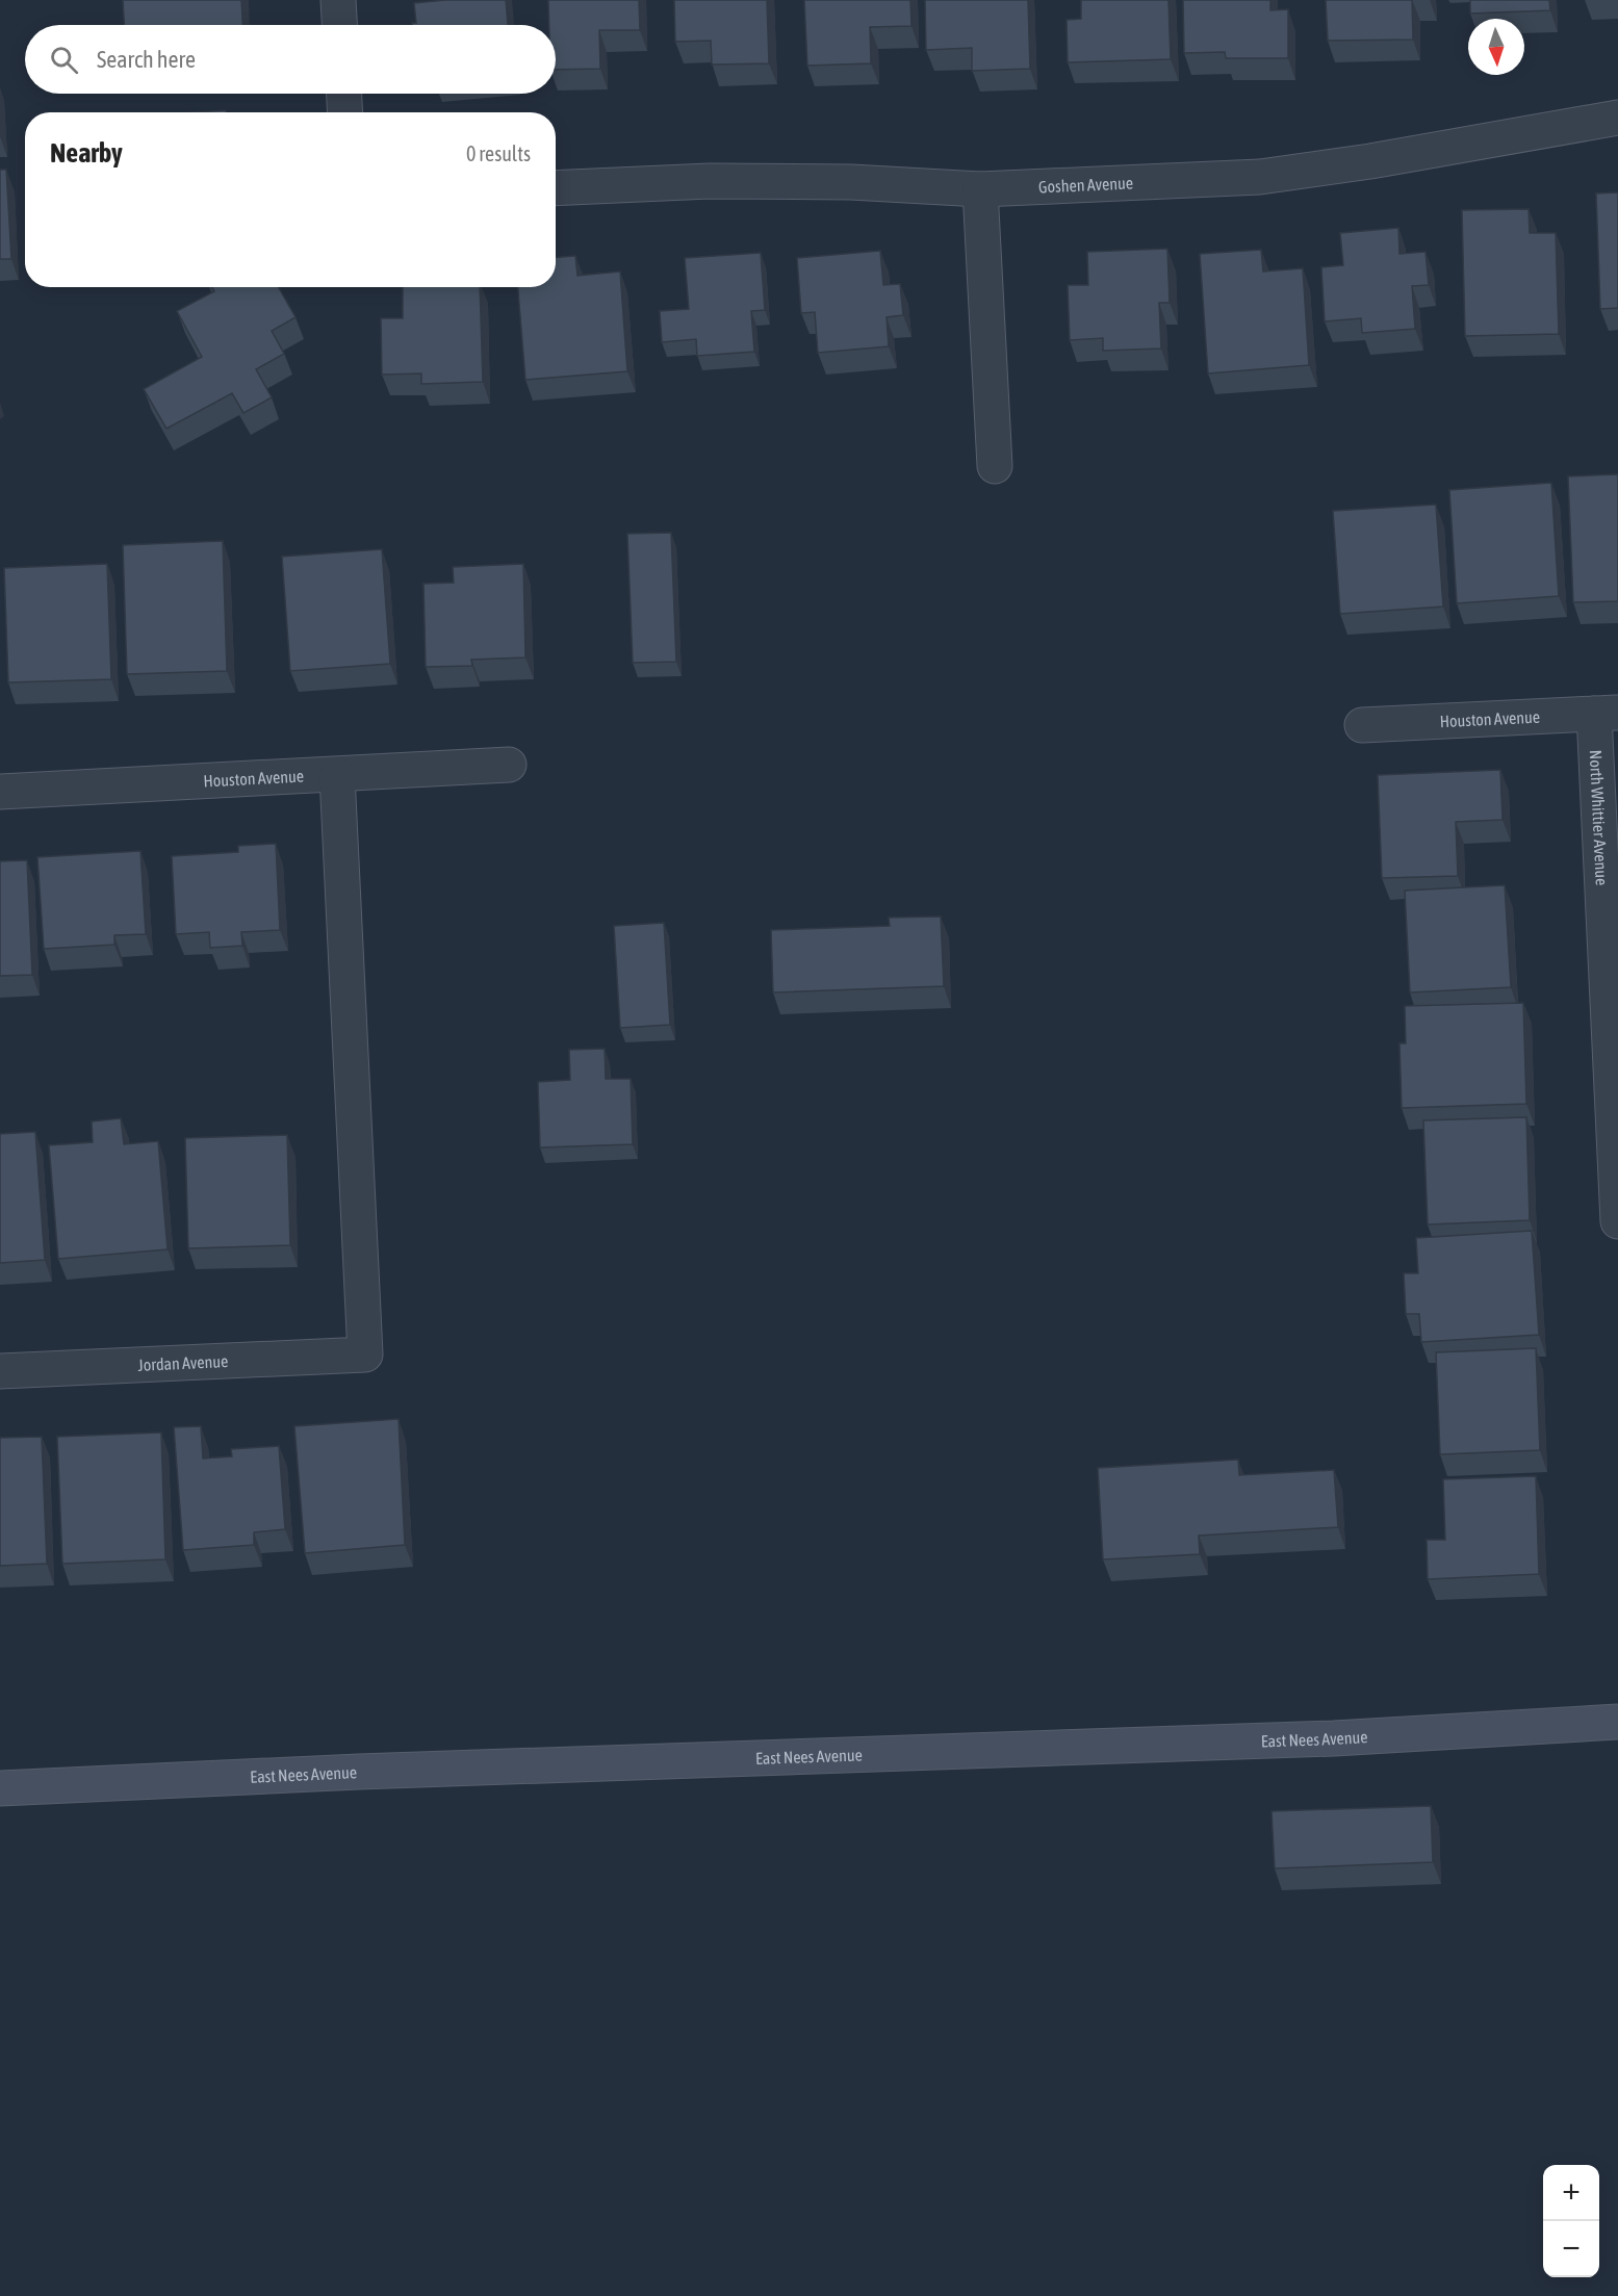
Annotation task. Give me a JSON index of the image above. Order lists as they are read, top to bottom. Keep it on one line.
{"streets":{"main road":["East Nees Avenue"],"street":["Goshen Avenue","Houston Avenue","North Whittier Avenue","Jordan Avenue"]},"crossings":[["Houston Avenue","North Whittier Avenue"],["Houston Avenue","Jordan Avenue"]],"north":"bottom","page":{"search":"Search here","heading":["Nearby","0 results"],"map_buttons":["+","−"]}}
